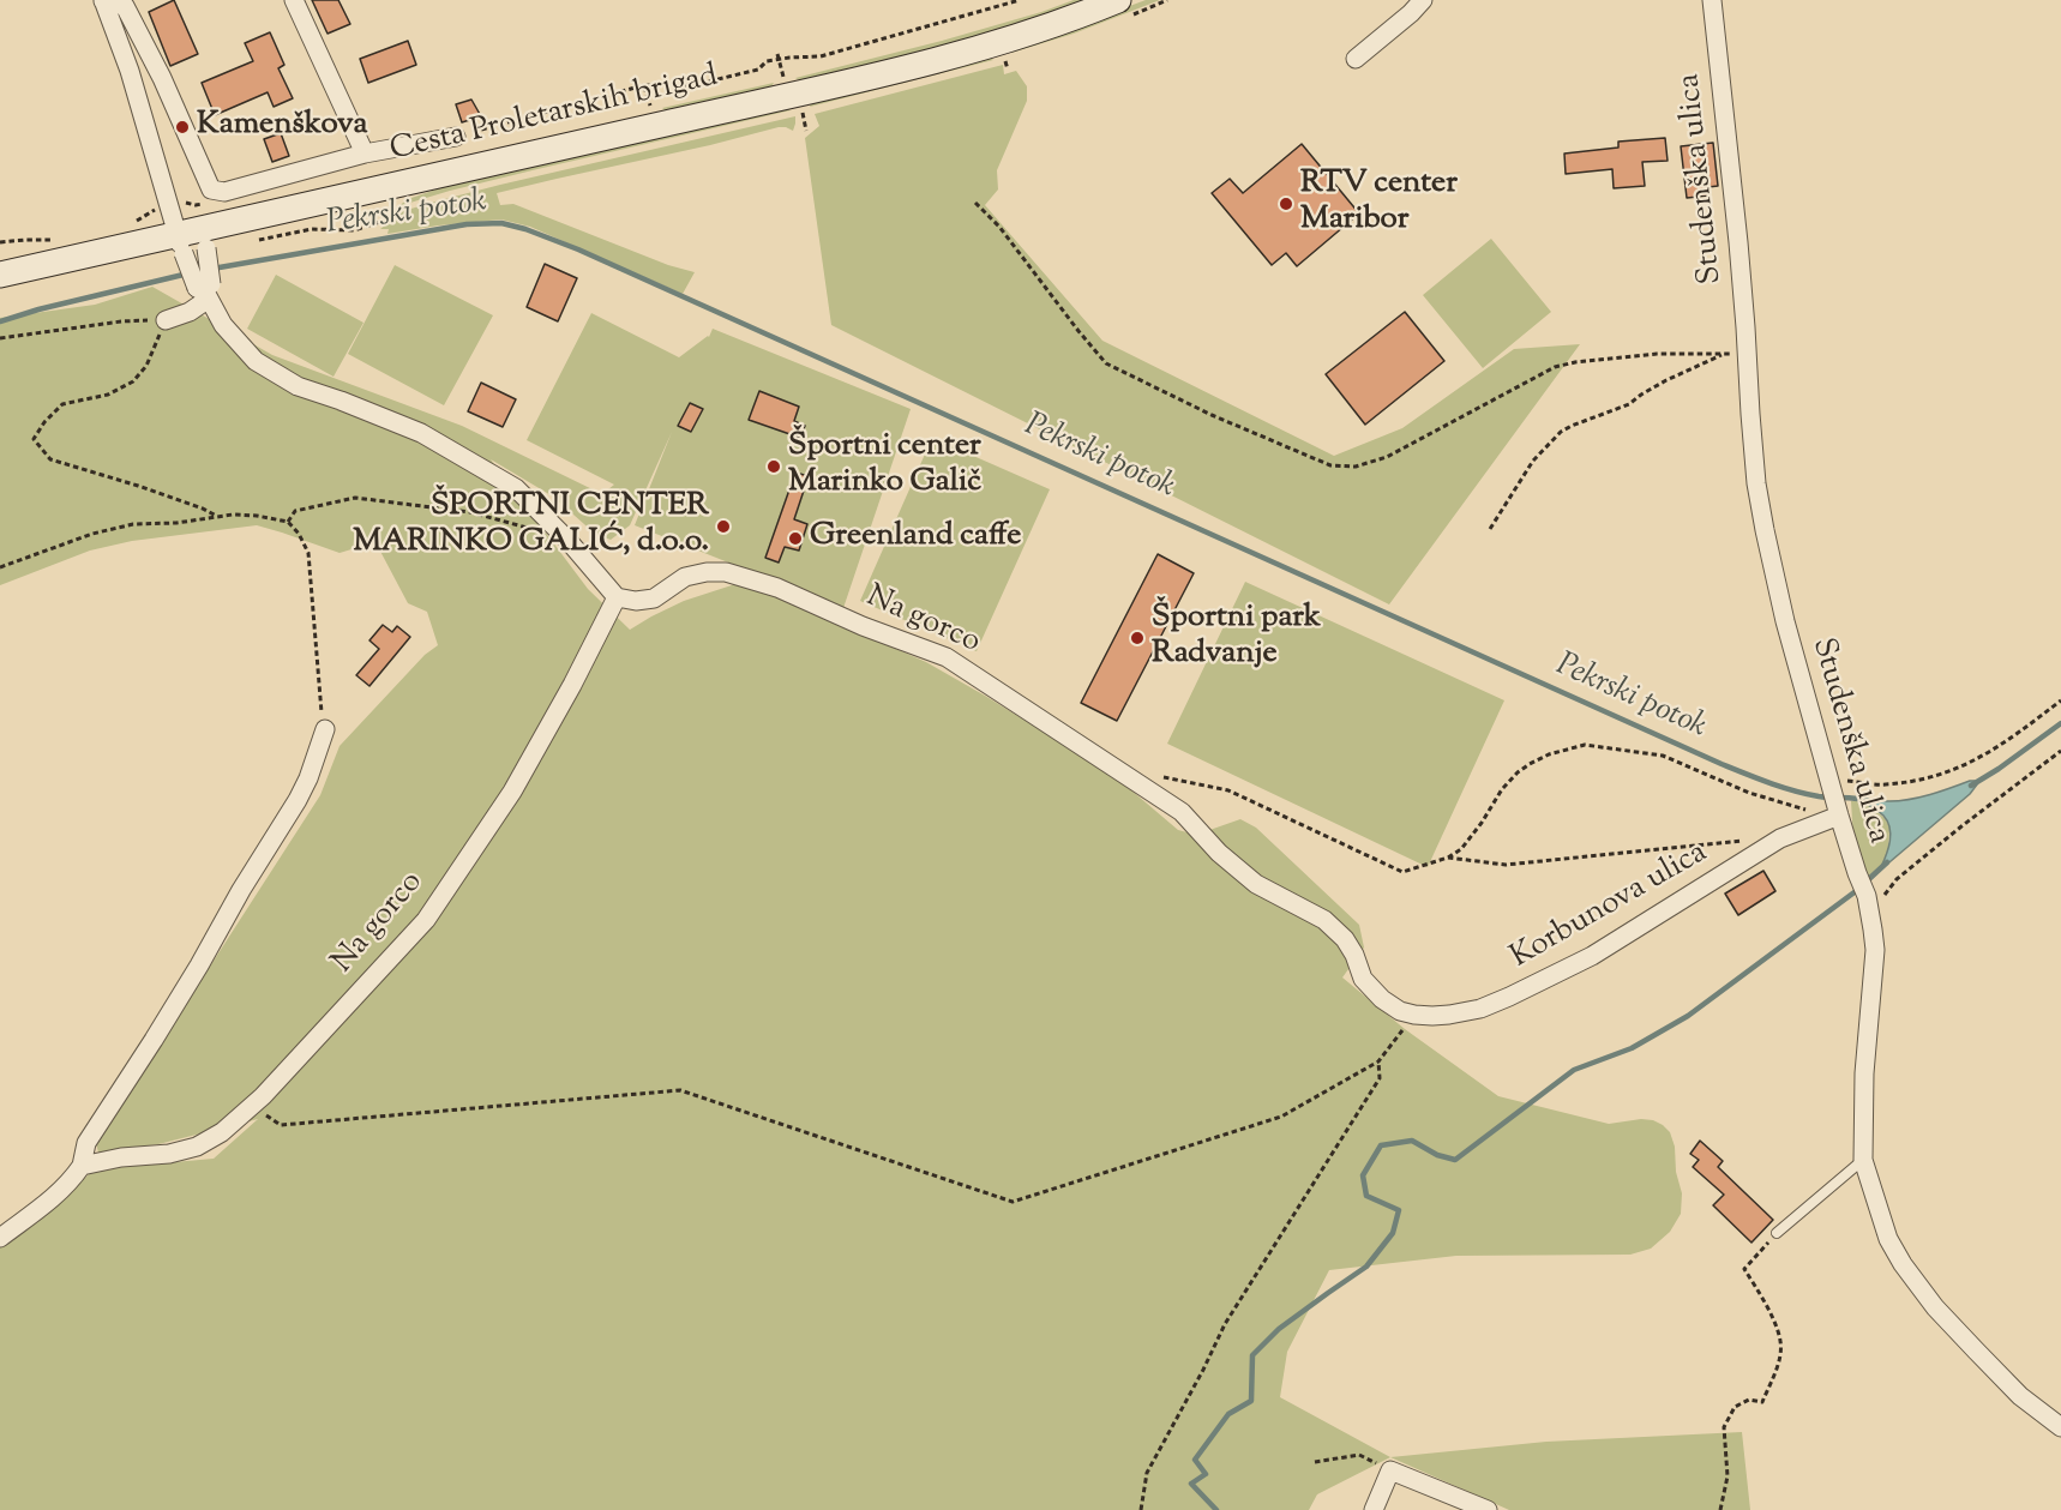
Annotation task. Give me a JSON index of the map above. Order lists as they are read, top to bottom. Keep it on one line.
{"streets":{"main road":["Cesta Proletarskih brigad"],"street":["Studenška ulica","Na gorco","Korbunova ulica"]},"crossings":[["Studenška ulica","Korbunova ulica"],["Na gorco","Korbunova ulica"]],"water":["Pekrski potok"],"places":["Kamenškova","RTV center Maribor","Športni center Marinko Galič","ŠPORTNI CENTER MARINKO GALIĆ, d.o.o.","Greenland caffe","Športni park Radvanje"]}
